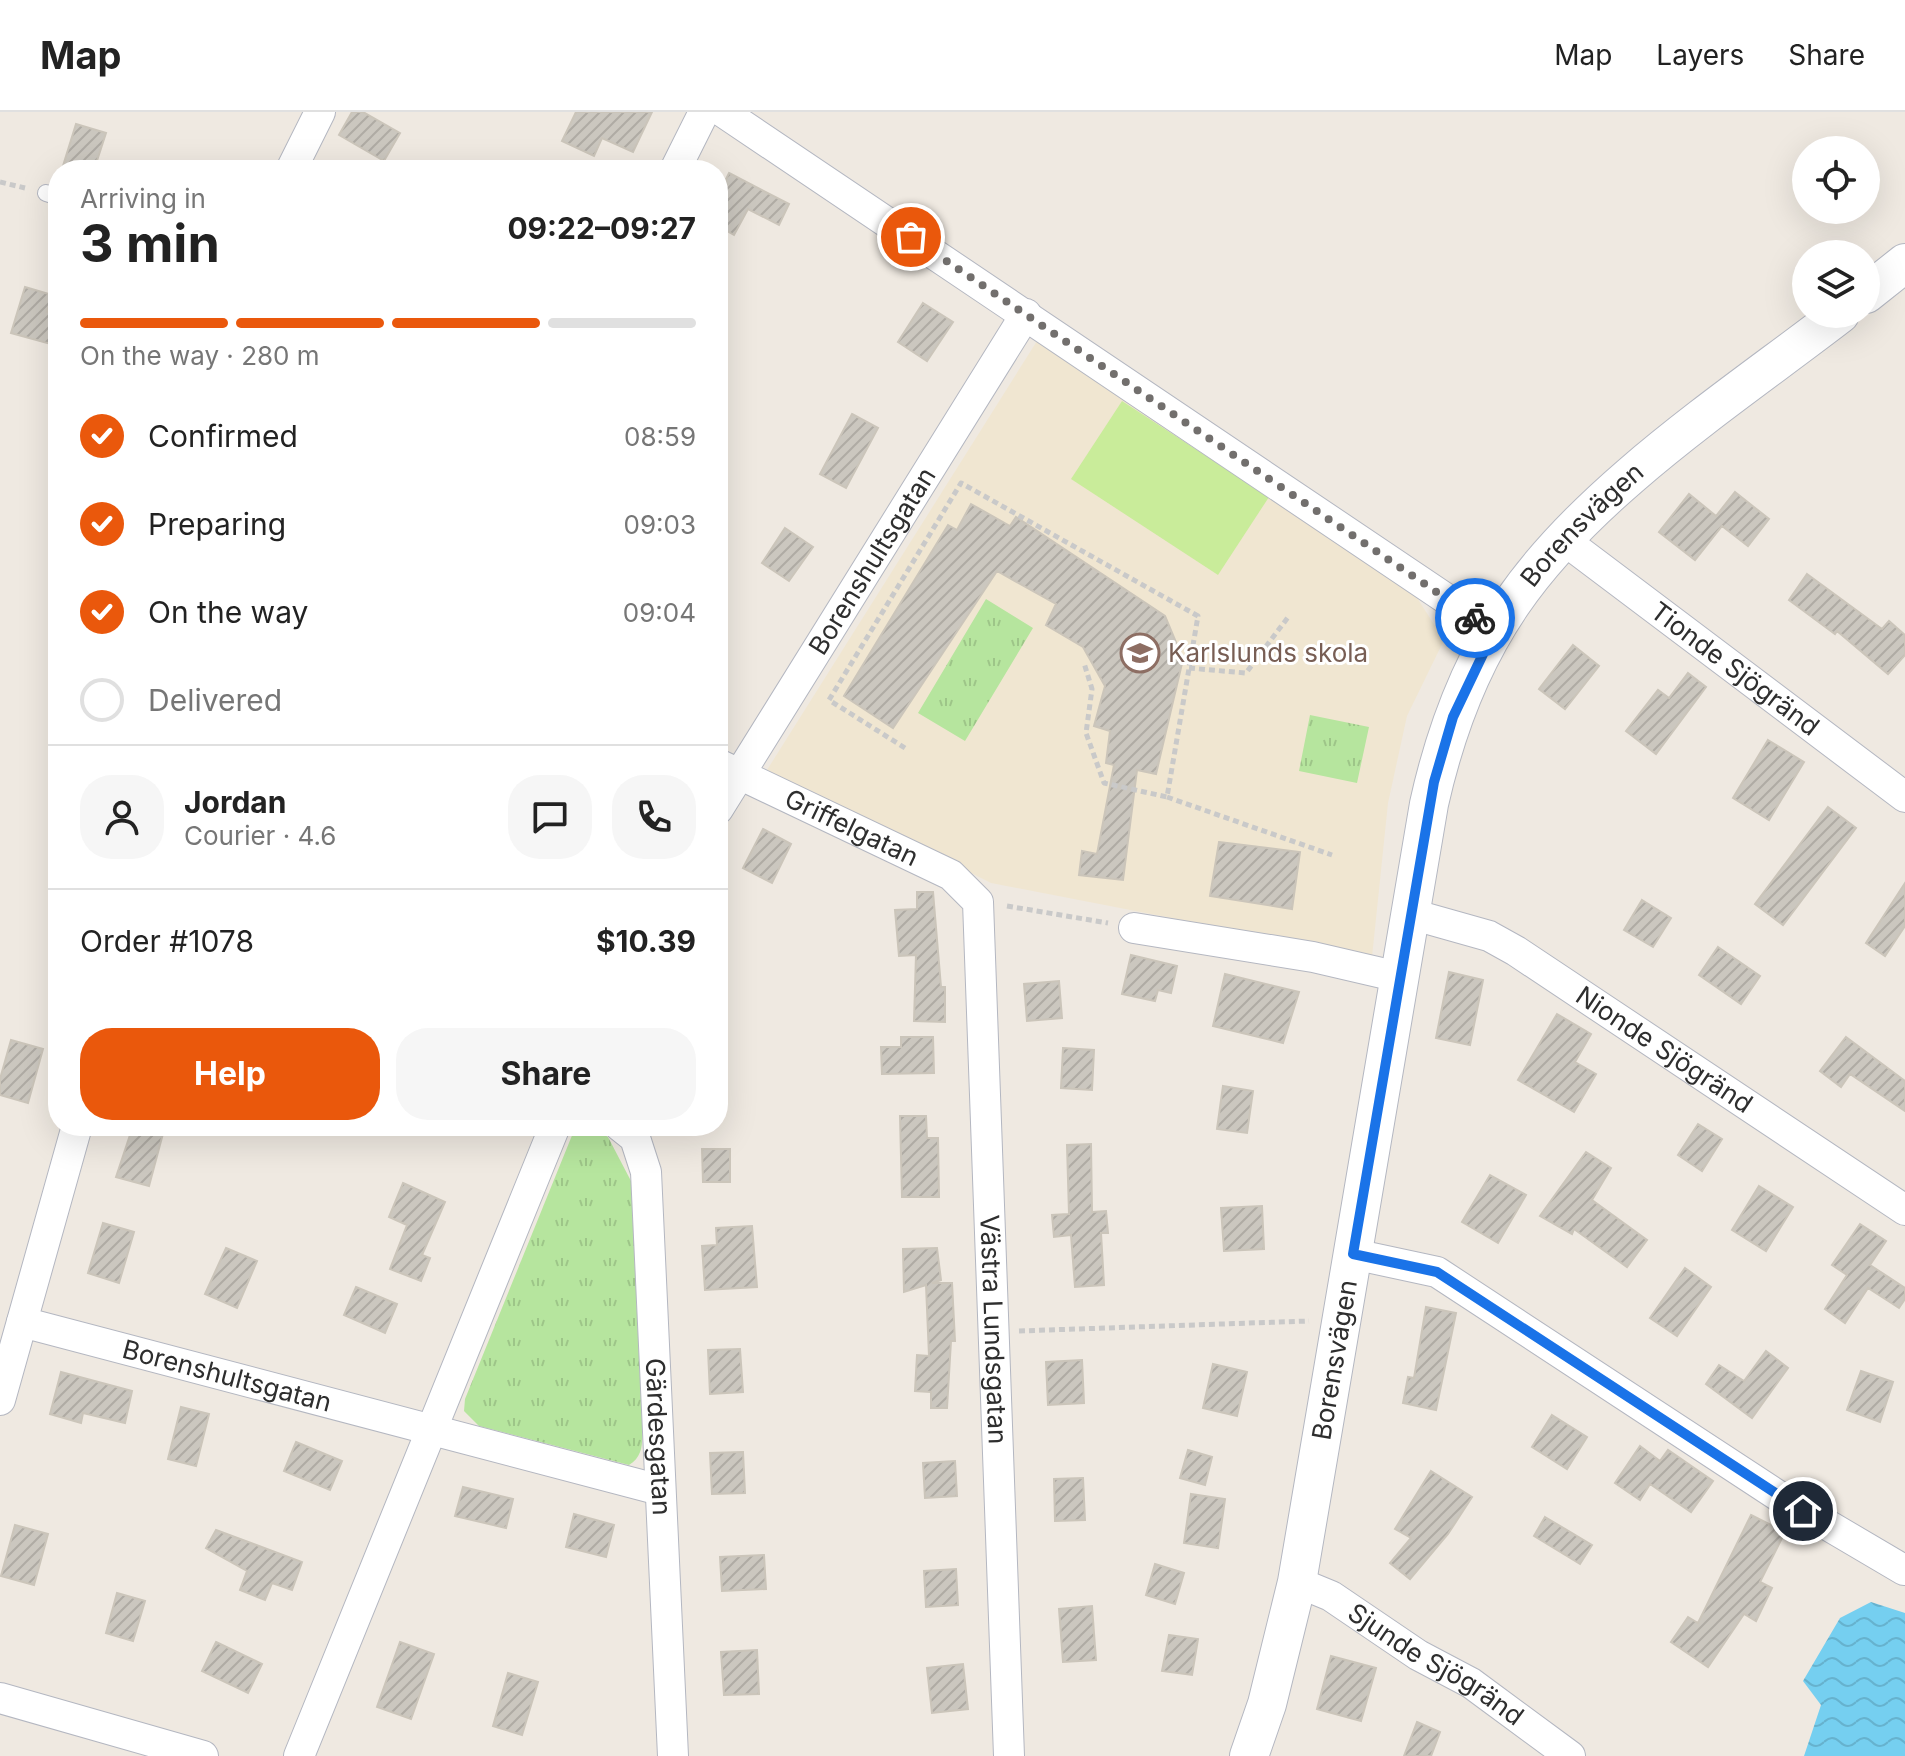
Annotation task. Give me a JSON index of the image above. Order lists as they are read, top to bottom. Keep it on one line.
{"streets":{"street":["Borensvägen","Borenshultsgatan","Tionde Sjögränd","Griffelgatan","Nionde Sjögränd","Västra Lundsgatan","Gärdesgatan","Sjunde Sjögränd"]},"crossings":[["Borensvägen","Tionde Sjögränd"],["Borensvägen","Nionde Sjögränd"],["Borensvägen","Sjunde Sjögränd"],["Borenshultsgatan","Griffelgatan"],["Borenshultsgatan","Gärdesgatan"],["Griffelgatan","Västra Lundsgatan"]],"places":{"school or university":["Karlslunds skola"]},"page":{"header":"Map","nav":["Map","Layers","Share"],"heading":["3 min","Arriving in","09:22–09:27"],"panel":["Jordan","Courier · 4.6","Order #1078","$10.39"],"bar":"On the way · 280 m","list":[["Confirmed","08:59"],["Preparing","09:03"],["On the way","09:04"],"Delivered"],"buttons":["Help","Share"]}}
